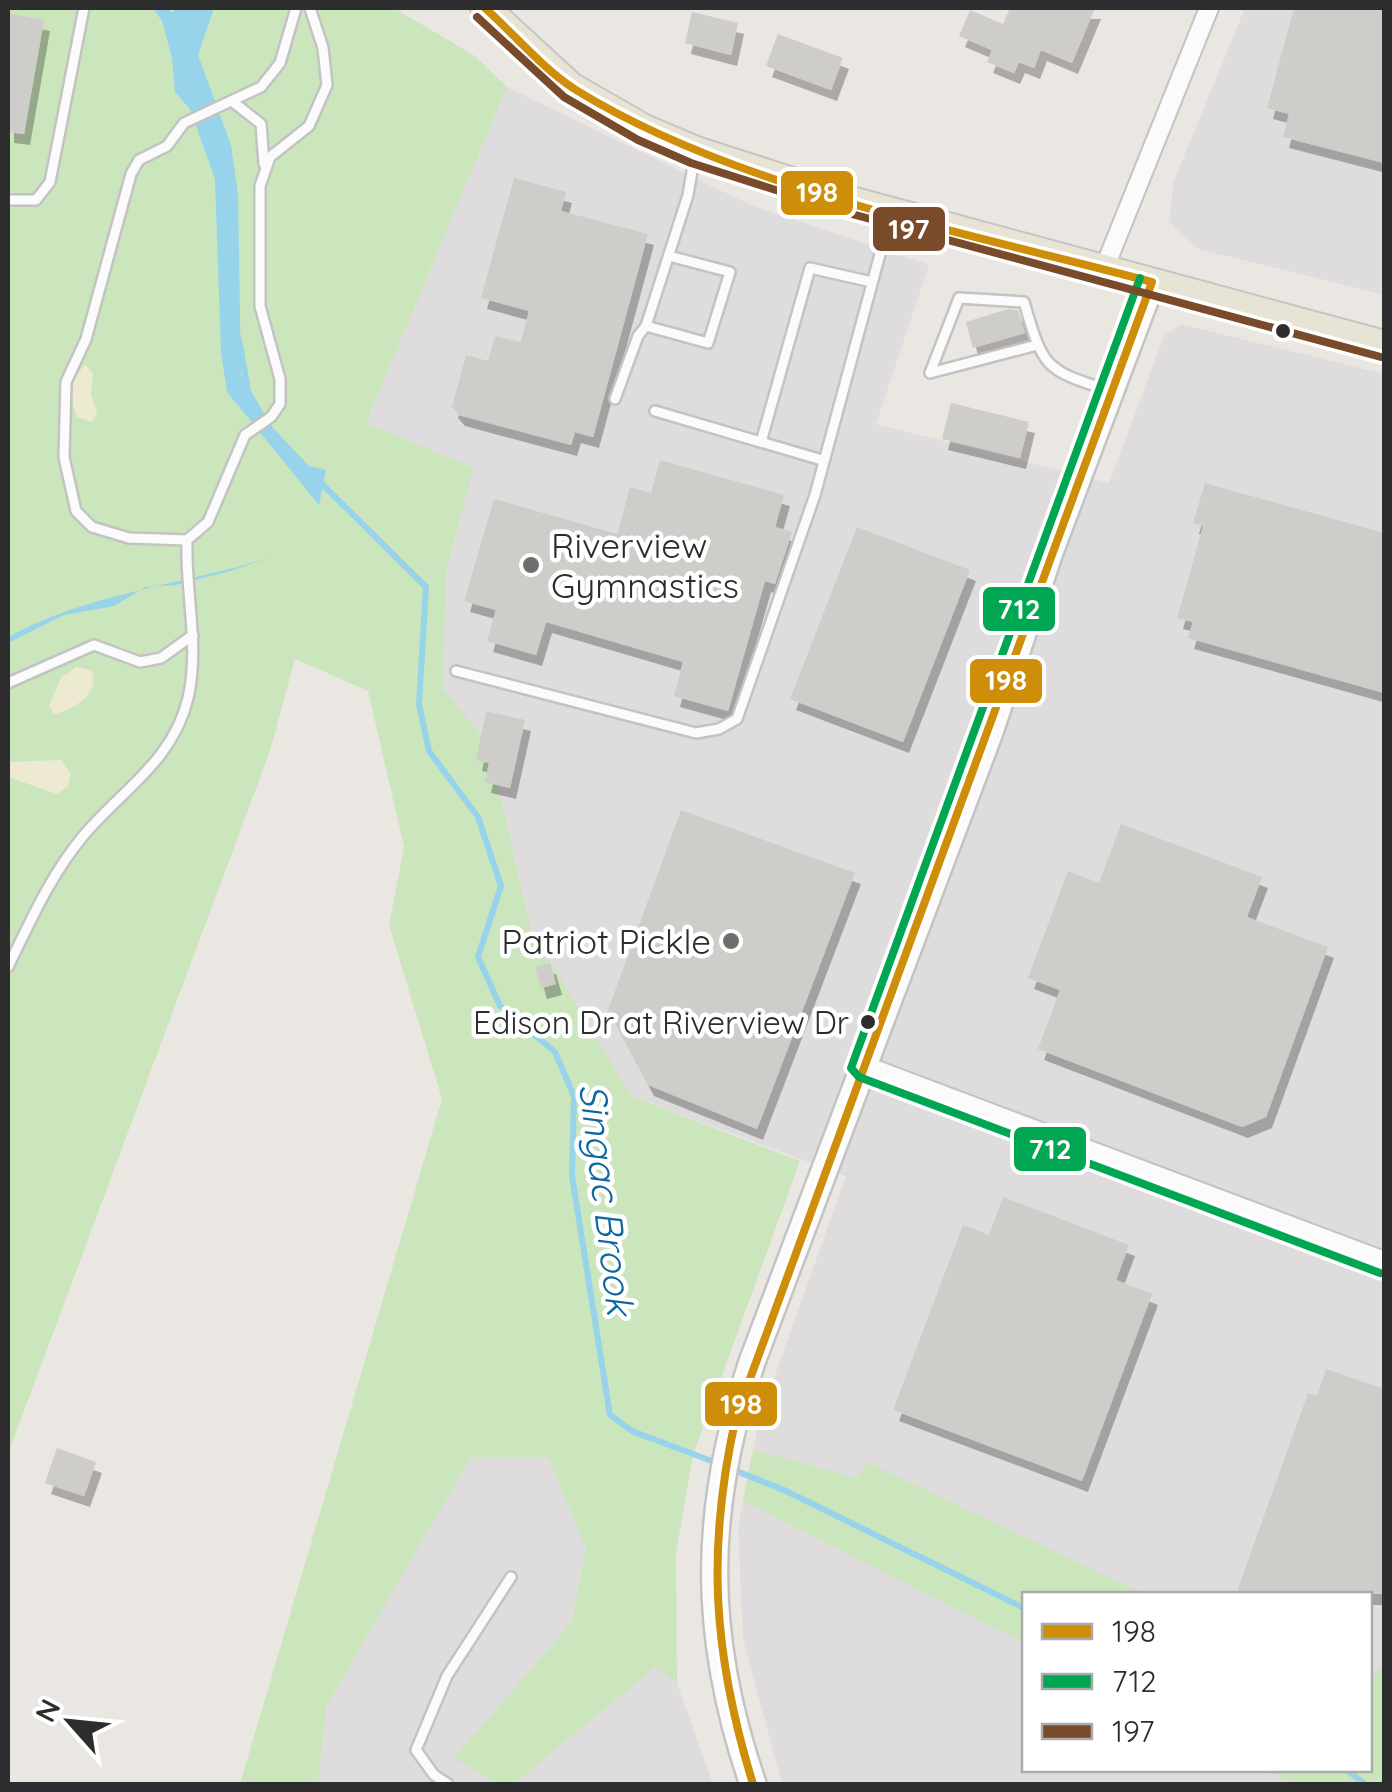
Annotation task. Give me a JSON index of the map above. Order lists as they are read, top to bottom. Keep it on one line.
{"water":["Singac Brook"],"places":["Riverview Gymnastics","Patriot Pickle","Edison Dr at Riverview Dr"],"lines":["transit line 198","transit line 197","transit line 712"],"legend":["198","712","197"],"north":"top left"}
